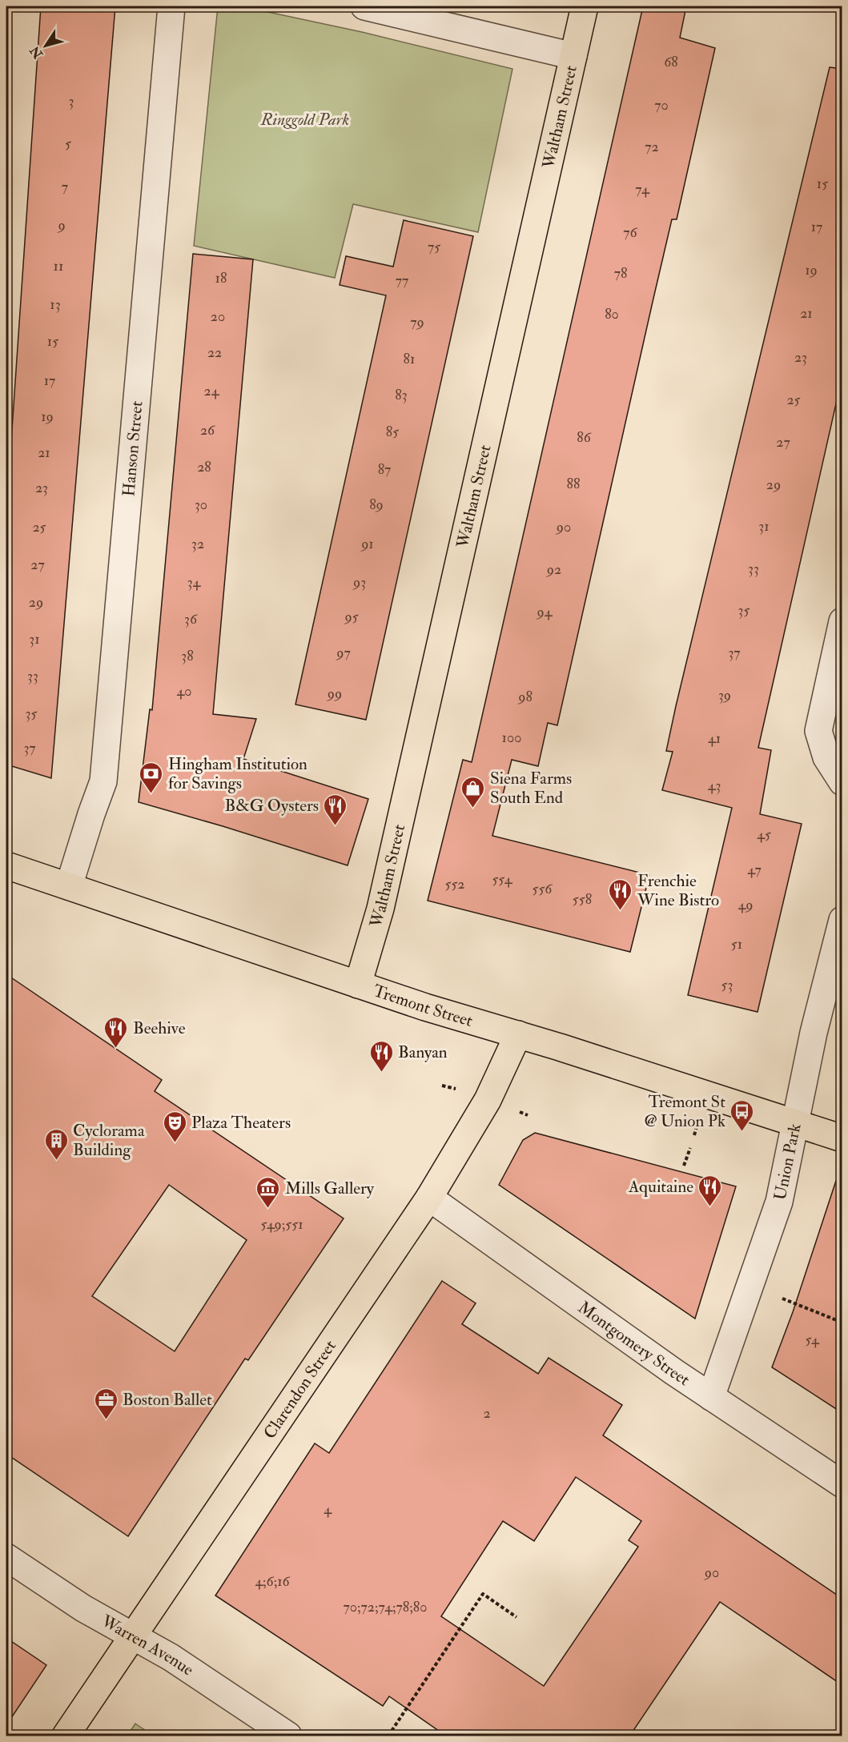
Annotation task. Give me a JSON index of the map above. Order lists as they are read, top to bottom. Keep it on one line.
{"streets":{"main road":["Waltham Street","Tremont Street","Clarendon Street"],"street":["Hanson Street","Union Park","Montgomery Street","Warren Avenue"]},"crossings":[["Waltham Street","Tremont Street"],["Hanson Street","Tremont Street"],["Tremont Street","Union Park"],["Tremont Street","Clarendon Street"],["Union Park","Montgomery Street"],["Montgomery Street","Clarendon Street"],["Clarendon Street","Warren Avenue"]],"parks":["Ringgold Park"],"places":{"bank":["Hingham Institution for Savings"],"shop":["Siena Farms South End"],"restaurant":["B&G Oysters","Frenchie Wine Bistro","Beehive","Banyan","Aquitaine"],"bus stop":["Tremont St @ Union Pk"],"theatre":["Plaza Theaters"],"building":["Cyclorama Building"],"museum":["Mills Gallery"],"office":["Boston Ballet"]},"house_numbers":["68","3","70","5","72","15","7","74","9","17","76","75","11","19","78","18","77","13","21","80","20","79","15","22","23","81","17","24","83","25","19","26","85","86","27","21","28","87","88","29","23","30","89","31","25","90","32","91","27","33","92","34","93","29","35","94","95","36","31","97","37","38","33","40","99","39","98","35","100","41","37","43","45","47","554","552","556","558","49","51","53","549;551","54","2","4","90","4;6;16","70;72;74;78;80"],"north":"bottom left"}
